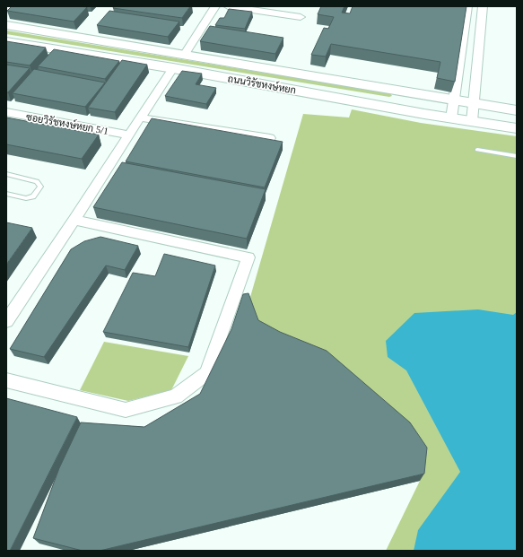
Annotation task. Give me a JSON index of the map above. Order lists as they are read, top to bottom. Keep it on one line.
{"streets":{"main road":["ถนนวิรัชหงษ์หยก"],"street":["ซอยวิรัชหงษ์หยก 5/1"]}}
